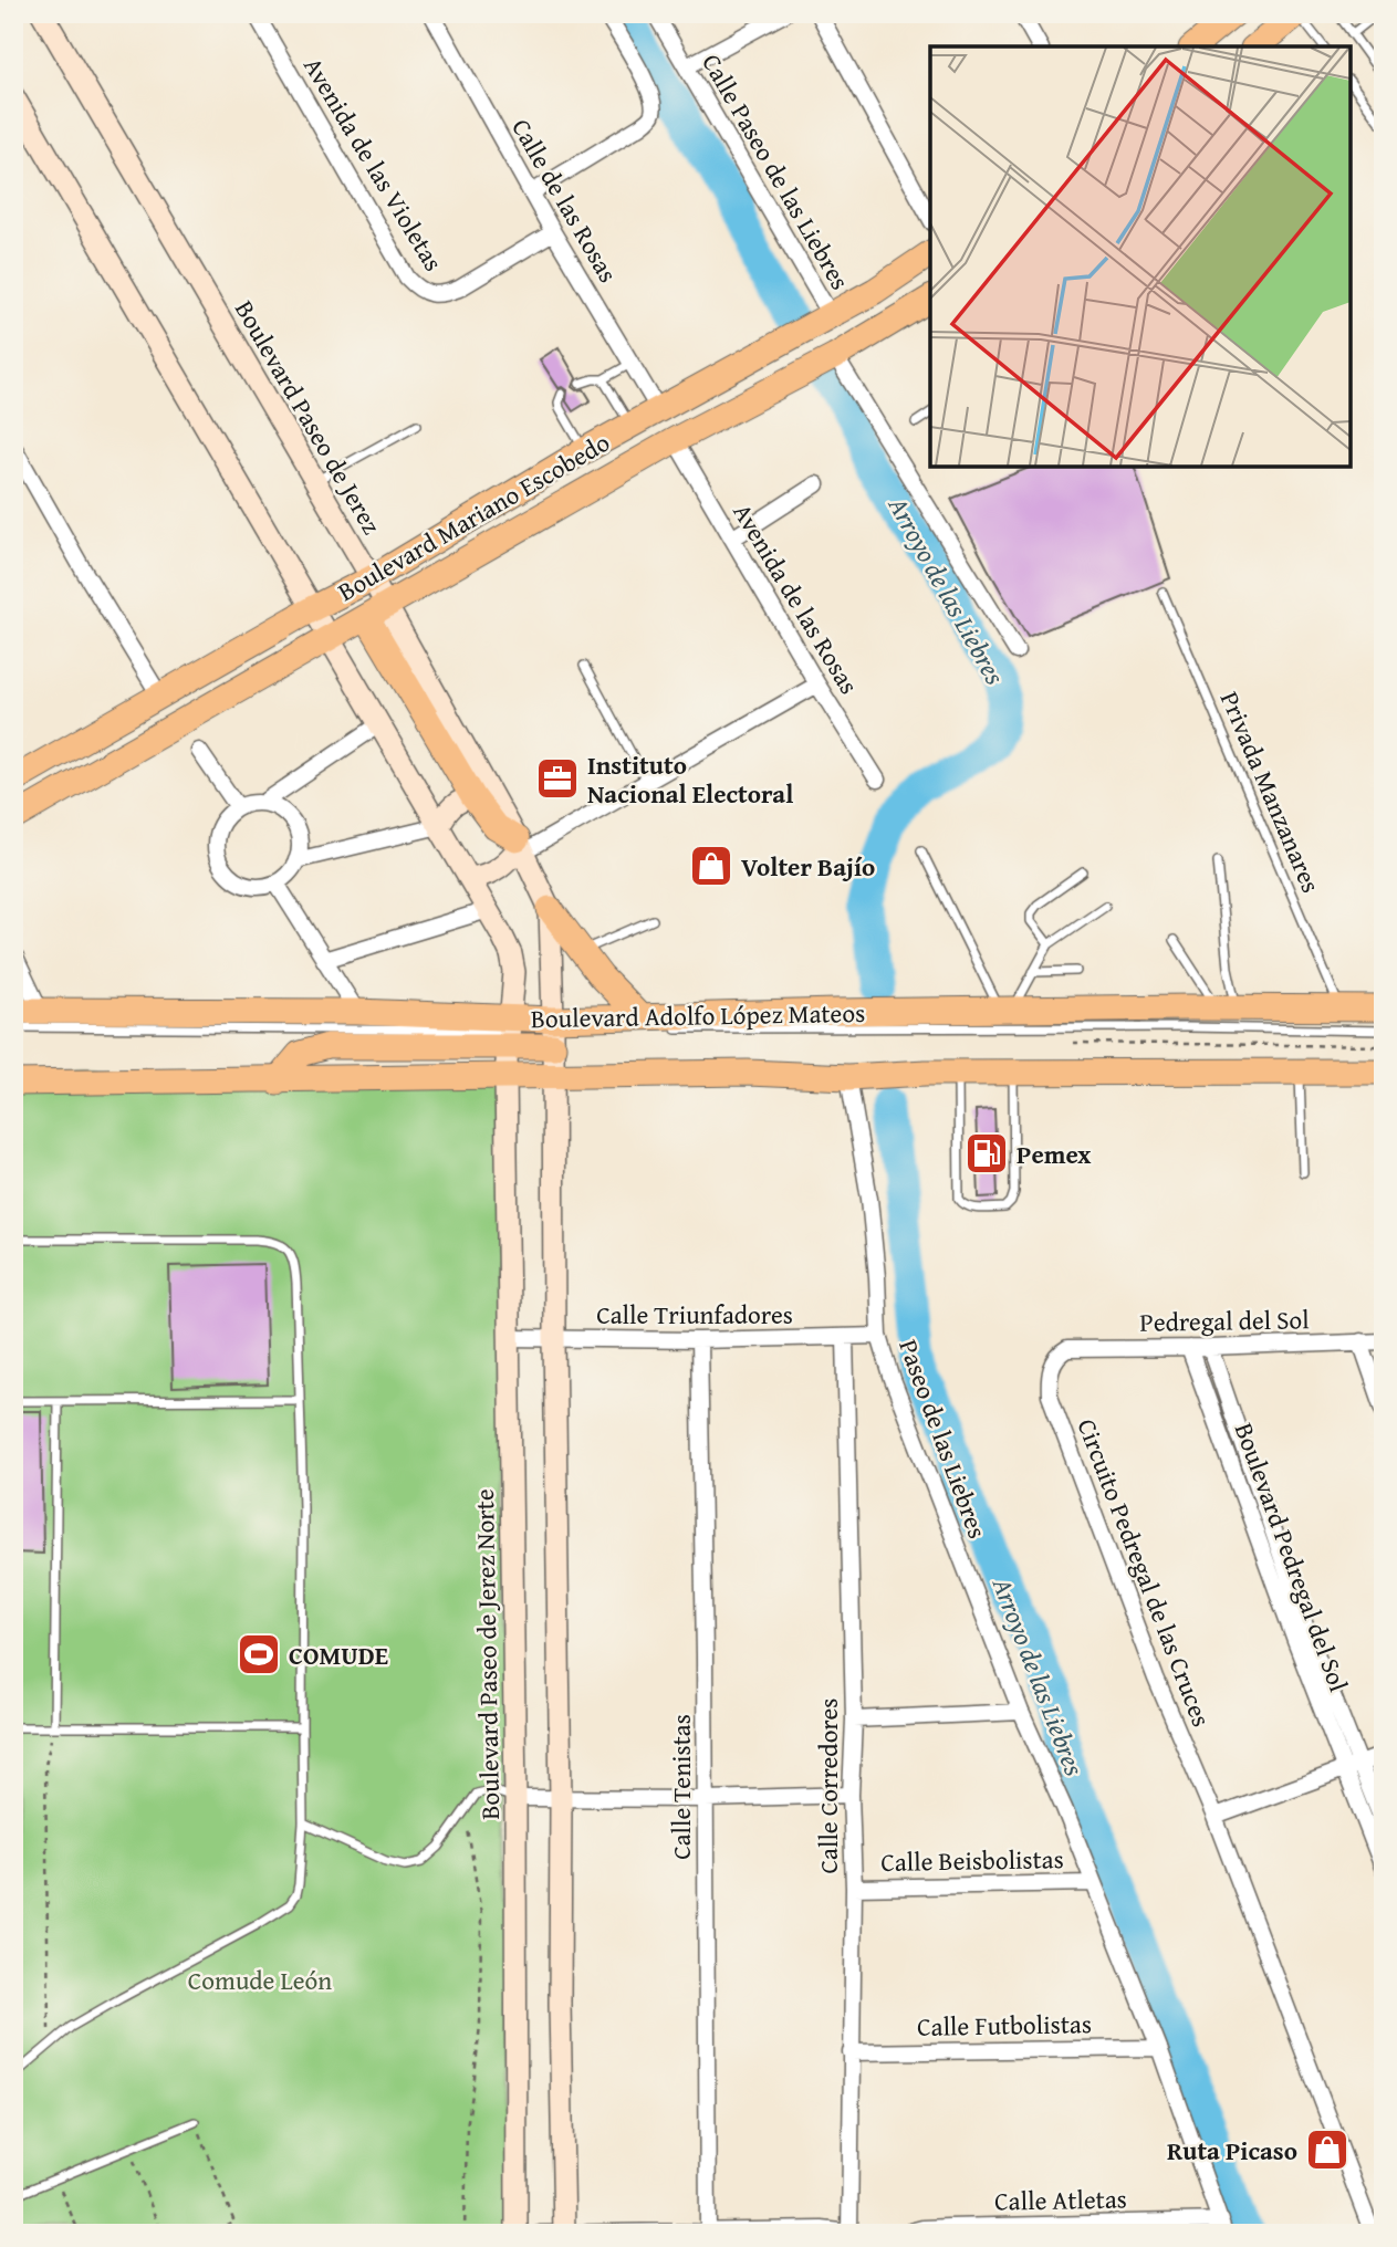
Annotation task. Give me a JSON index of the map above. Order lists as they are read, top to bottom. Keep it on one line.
{"streets":{"main road":["Boulevard Paseo de Jerez","Boulevard Mariano Escobedo","Boulevard Adolfo López Mateos","Boulevard Paseo de Jerez Norte"],"street":["Avenida de las Violetas","Calle Paseo de las Liebres","Calle de las Rosas","Avenida de las Rosas","Calle Triunfadores","Pedregal del Sol","Paseo de las Liebres","Boulevard Pedregal del Sol","Circuito Pedregal de las Cruces","Calle Corredores","Calle Tenistas","Calle Beisbolistas","Calle Futbolistas","Calle Atletas"],"lane":["Privada Manzanares"]},"crossings":[["Avenida de las Violetas","Calle de las Rosas"],["Calle Paseo de las Liebres","Boulevard Mariano Escobedo"],["Calle de las Rosas","Boulevard Mariano Escobedo"],["Boulevard Paseo de Jerez","Boulevard Mariano Escobedo"],["Boulevard Paseo de Jerez","Boulevard Adolfo López Mateos"],["Boulevard Mariano Escobedo","Avenida de las Rosas"],["Privada Manzanares","Boulevard Adolfo López Mateos"],["Calle Triunfadores","Paseo de las Liebres"],["Calle Triunfadores","Boulevard Paseo de Jerez Norte"],["Calle Triunfadores","Calle Corredores"],["Calle Triunfadores","Calle Tenistas"],["Pedregal del Sol","Boulevard Pedregal del Sol"],["Pedregal del Sol","Circuito Pedregal de las Cruces"],["Paseo de las Liebres","Calle Beisbolistas"],["Paseo de las Liebres","Calle Futbolistas"],["Paseo de las Liebres","Calle Atletas"],["Calle Corredores","Calle Beisbolistas"],["Calle Corredores","Calle Futbolistas"]],"water":["Arroyo de las Liebres"],"parks":["Comude León"],"places":{"office":["Instituto Nacional Electoral"],"shop":["Volter Bajío","Ruta Picaso"],"fuel station":["Pemex"],"sports":["COMUDE"]}}
